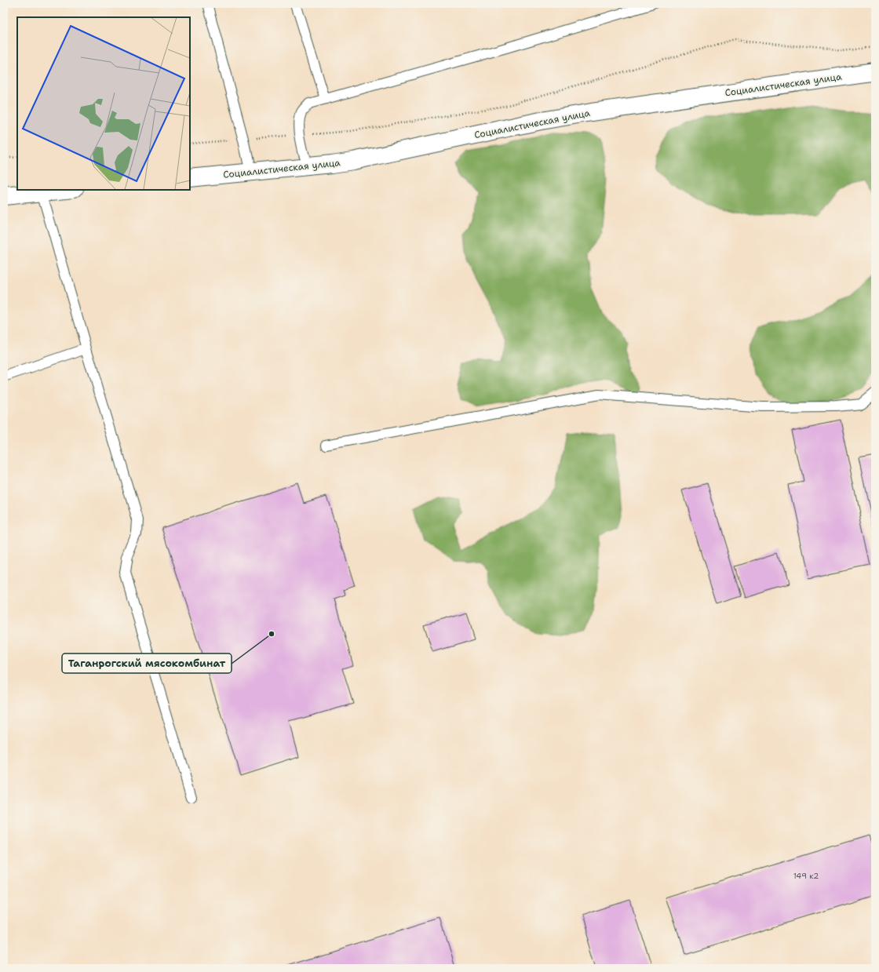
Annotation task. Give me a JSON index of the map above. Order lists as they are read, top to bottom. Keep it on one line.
{"streets":{"street":["Социалистическая улица"]},"places":["Таганрогский мясокомбинат"],"house_numbers":["149 к2"]}
